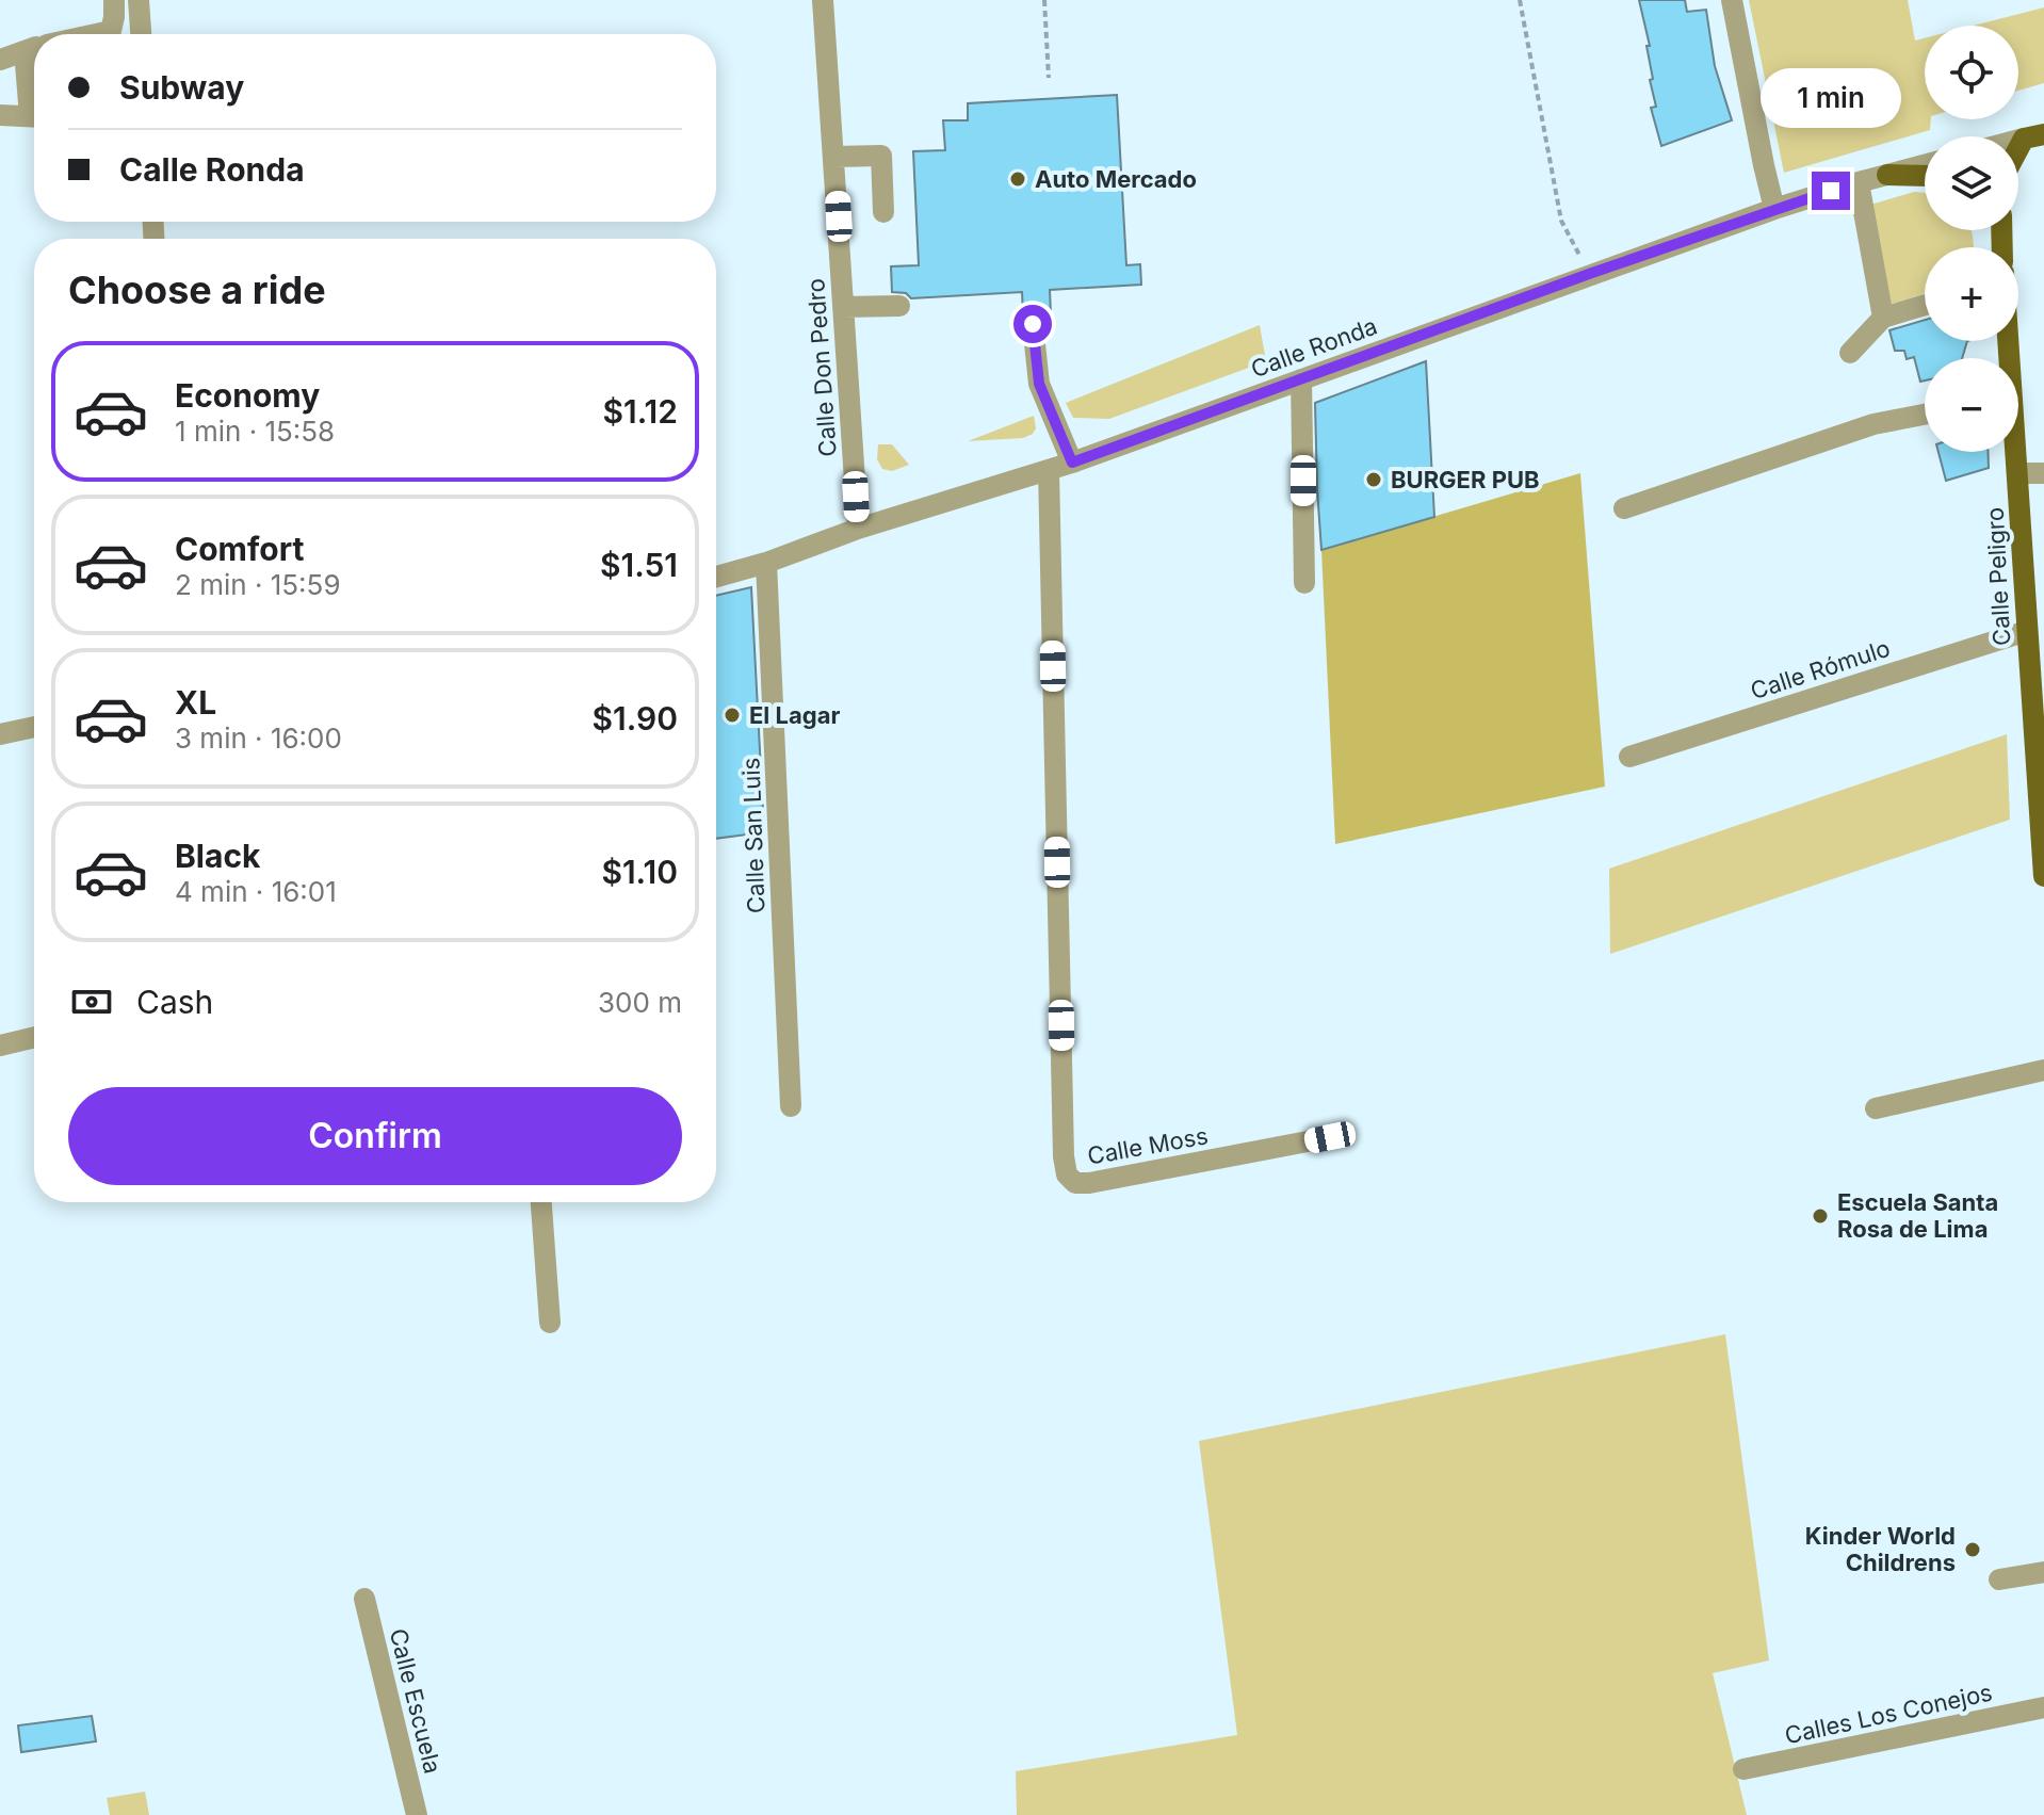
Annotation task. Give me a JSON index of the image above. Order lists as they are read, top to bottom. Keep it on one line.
{"streets":{"main road":["Calle Peligro"],"street":["Calle Ronda","Calle Don Pedro","Calle Rómulo","Calle San Luis","Calle Moss","Calle Escuela","Calles Los Conejos"]},"crossings":[["Calle Ronda","Calle Don Pedro"],["Calle Ronda","Calle San Luis"],["Calle Ronda","Calle Moss"],["Calle Peligro","Calle Rómulo"]],"places":["Auto Mercado","BURGER PUB","El Lagar","Escuela Santa Rosa de Lima","Kinder World Childrens"],"page":{"map_buttons":["+","−"],"banner":["Subway","Calle Ronda"],"bubble":"1 min","heading":"Choose a ride","list":[{"name":"Economy","note":"1 min · 15:58","value":"$1.12"},{"name":"Comfort","note":"2 min · 15:59","value":"$1.51"},{"name":"XL","note":"3 min · 16:00","value":"$1.90"},{"name":"Black","note":"4 min · 16:01","value":"$1.10"}],"pay":["Cash","300 m"],"buttons":"Confirm"}}
